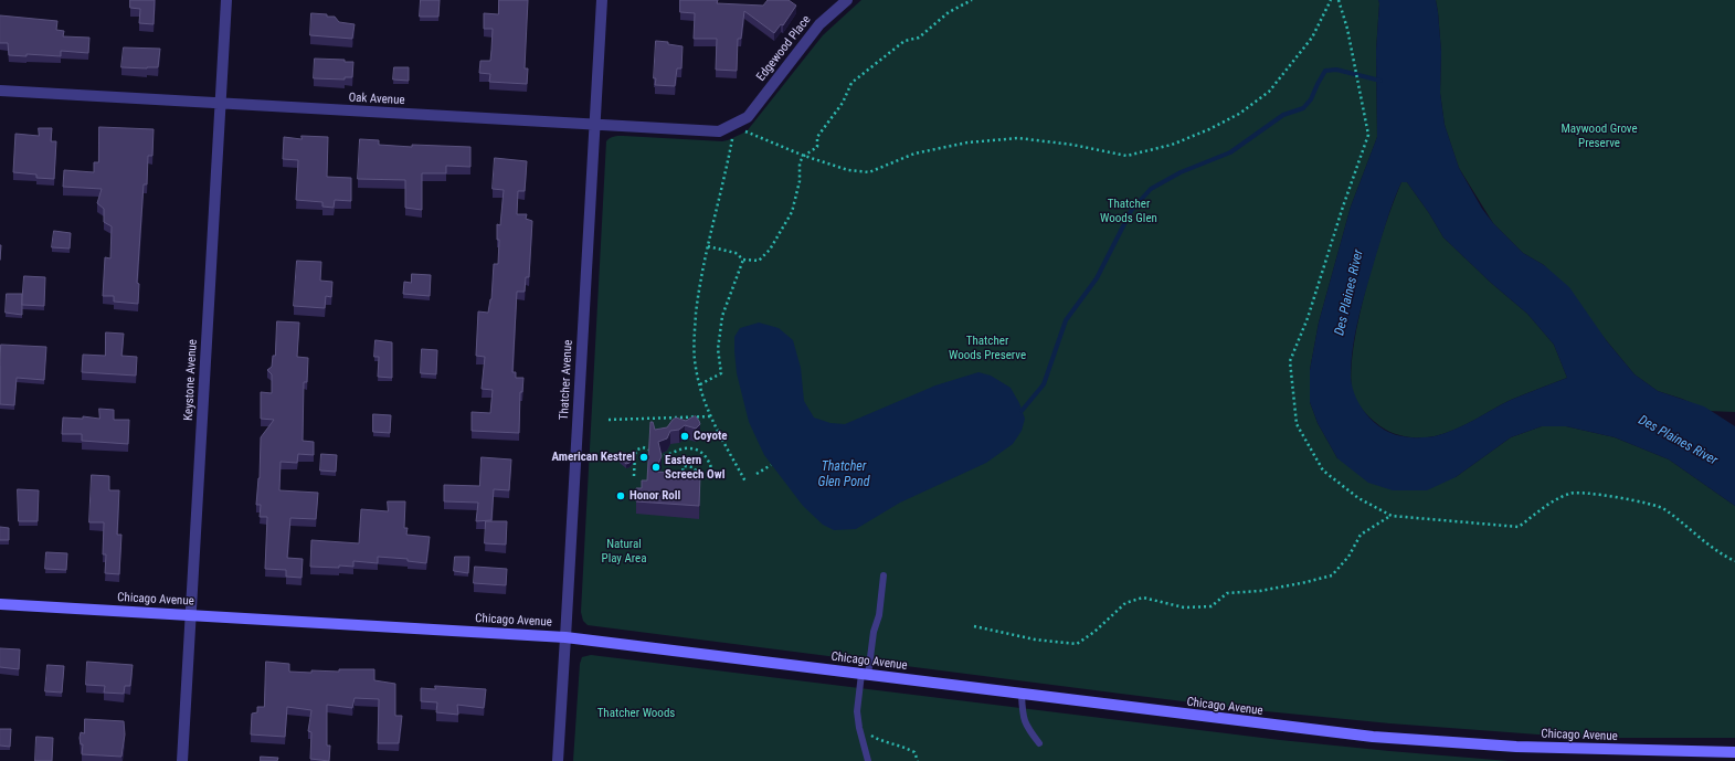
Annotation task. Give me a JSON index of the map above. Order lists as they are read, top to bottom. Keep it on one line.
{"streets":{"main road":["Chicago Avenue"],"street":["Edgewood Place","Oak Avenue","Keystone Avenue","Thatcher Avenue"]},"crossings":[["Edgewood Place","Oak Avenue"],["Oak Avenue","Keystone Avenue"],["Oak Avenue","Thatcher Avenue"],["Keystone Avenue","Chicago Avenue"],["Thatcher Avenue","Chicago Avenue"]],"water":["Des Plaines River","Thatcher Glen Pond"],"parks":["Maywood Grove Preserve","Thatcher Woods Glen","Thatcher Woods Preserve","Natural Play Area","Thatcher Woods"],"places":["Coyote","American Kestrel","Eastern Screech Owl","Honor Roll"]}
